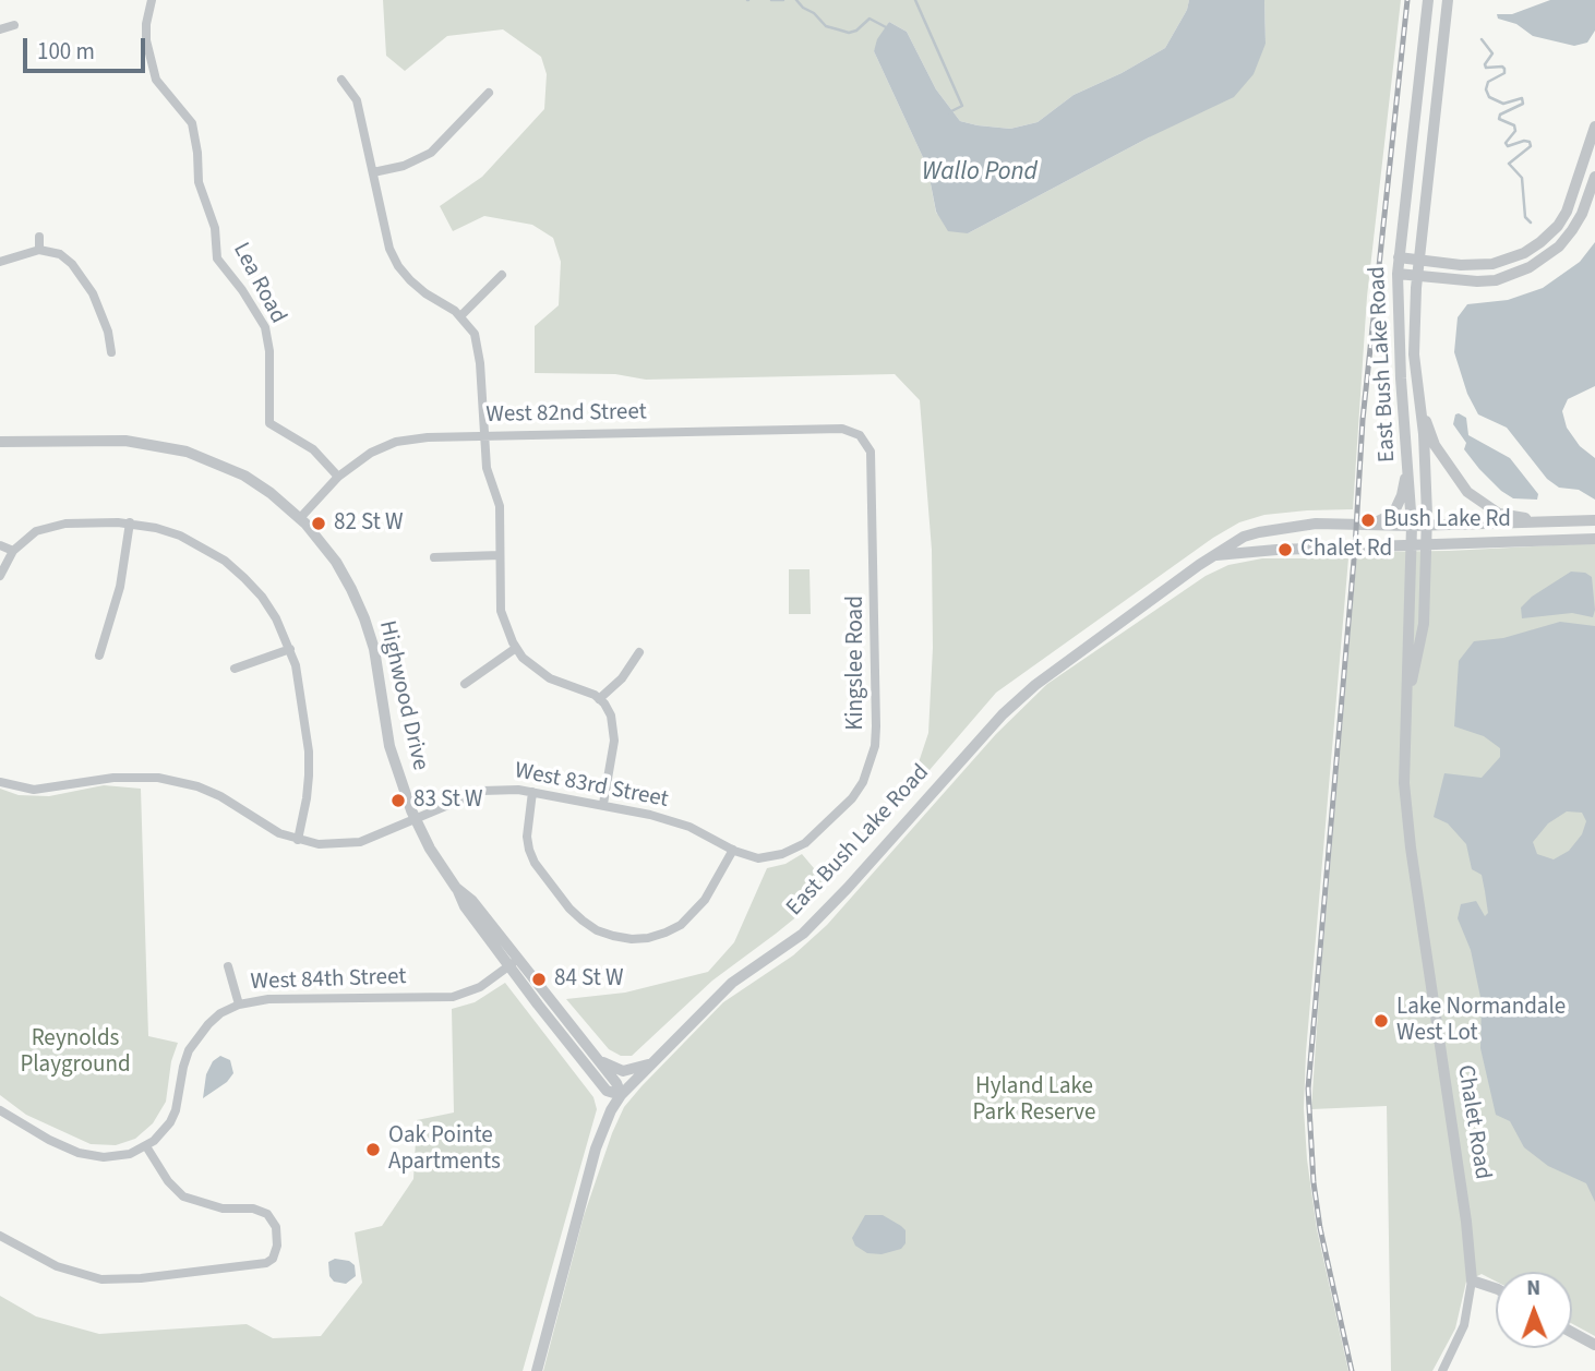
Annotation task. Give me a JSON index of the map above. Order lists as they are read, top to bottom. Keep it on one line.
{"streets":{"street":["Lea Road","East Bush Lake Road","West 82nd Street","Kingslee Road","Highwood Drive","West 83rd Street","West 84th Street","Chalet Road"]},"crossings":[["Lea Road","West 82nd Street"],["East Bush Lake Road","Highwood Drive"],["East Bush Lake Road","Chalet Road"],["West 82nd Street","Kingslee Road"],["West 82nd Street","Highwood Drive"],["Kingslee Road","West 83rd Street"],["Highwood Drive","West 83rd Street"],["Highwood Drive","West 84th Street"]],"water":["Wallo Pond"],"parks":["Reynolds Playground","Hyland Lake Park Reserve"],"places":["Bush Lake Rd","82 St W","Chalet Rd","83 St W","84 St W","Lake Normandale West Lot","Oak Pointe Apartments"],"scale_bar":"100 m","north":"top"}
